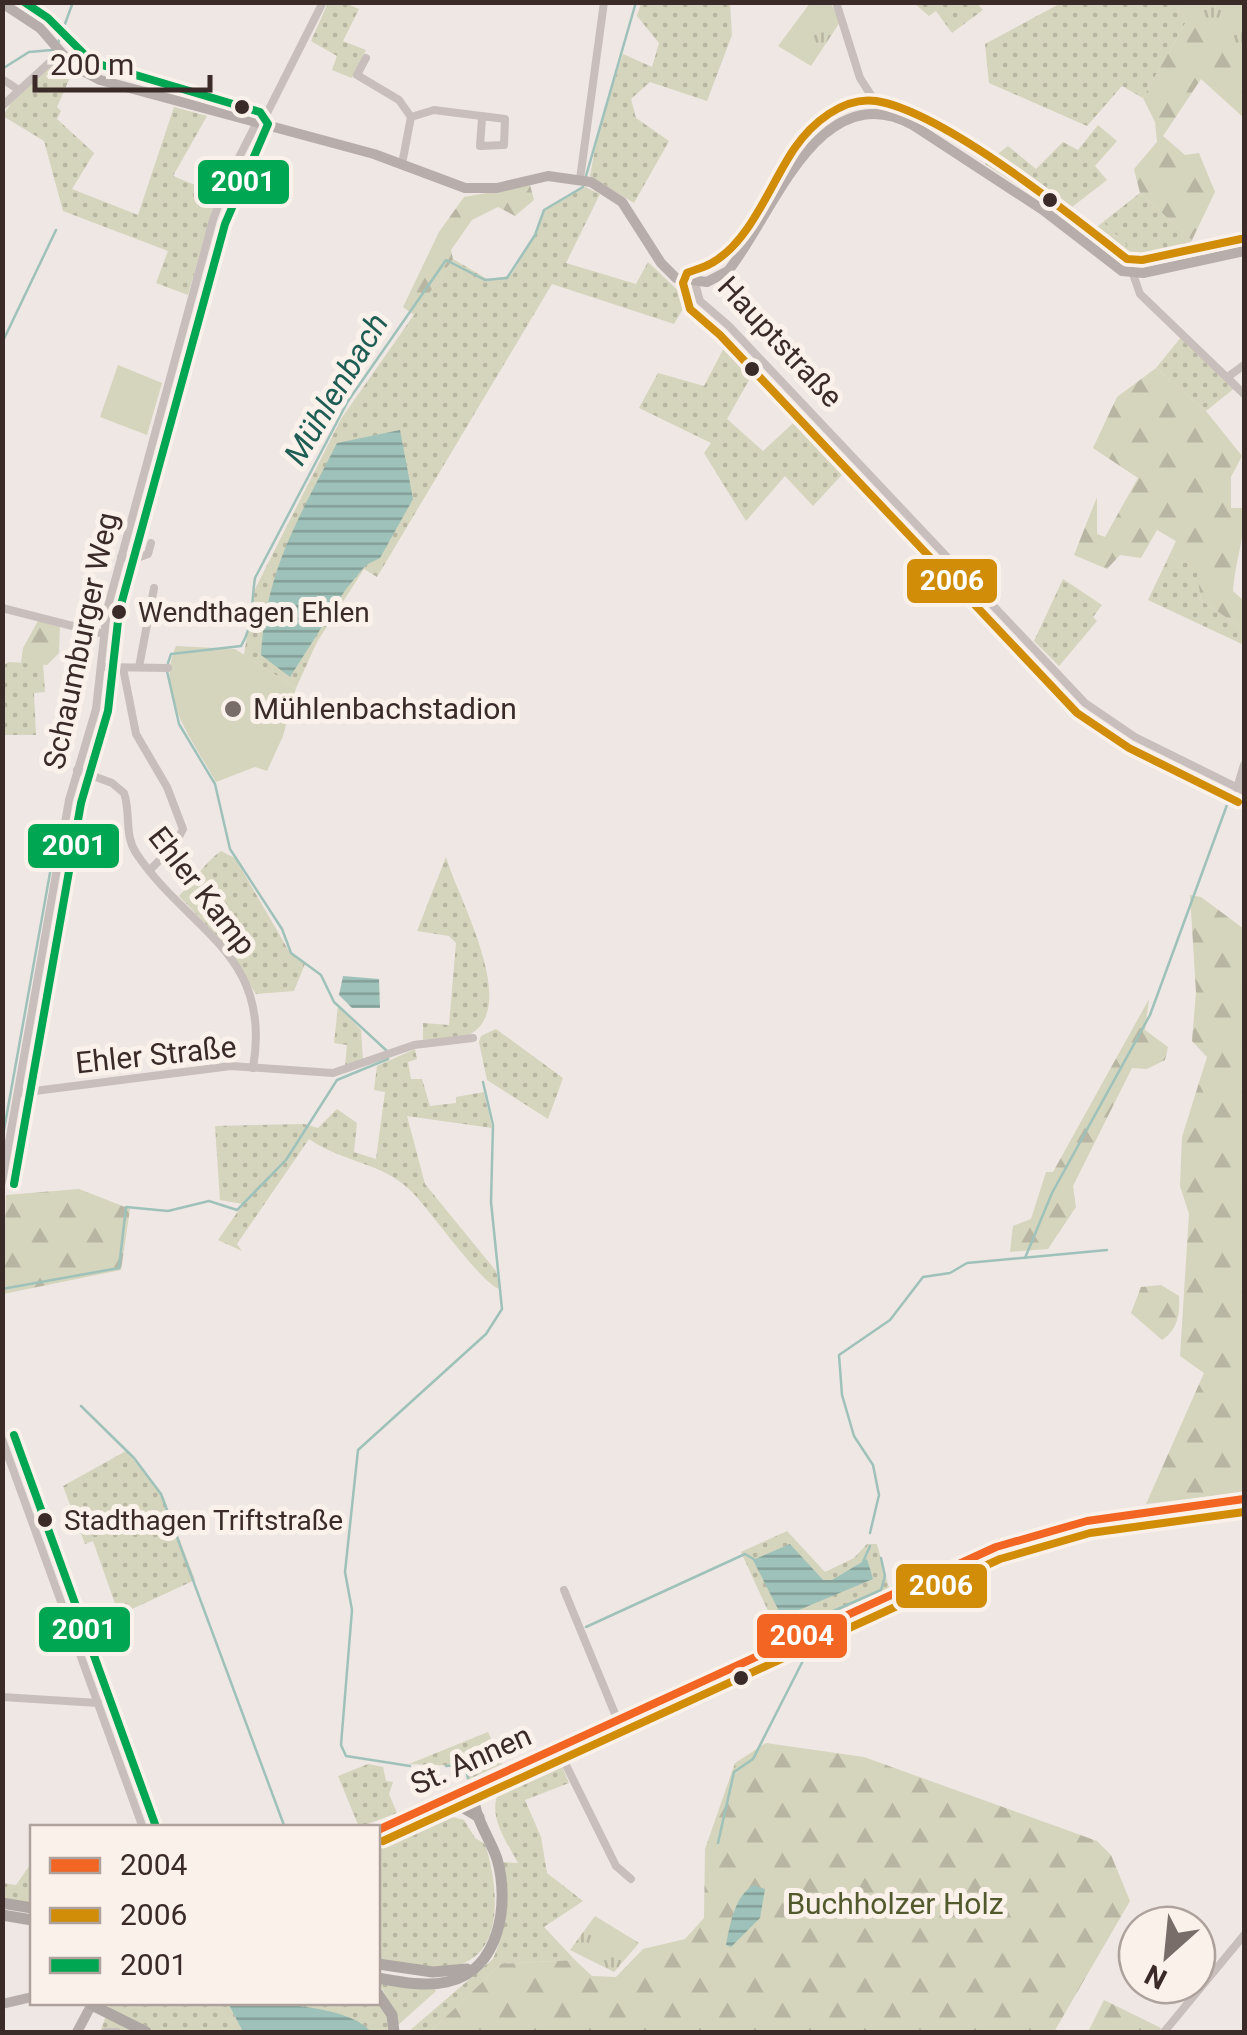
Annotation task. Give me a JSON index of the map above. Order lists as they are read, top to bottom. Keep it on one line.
{"streets":{"main road":["Hauptstraße","St. Annen"],"street":["Schaumburger Weg","Ehler Kamp","Ehler Straße"]},"crossings":[["Schaumburger Weg","Ehler Kamp"],["Schaumburger Weg","Ehler Straße"],["Ehler Kamp","Ehler Straße"]],"water":["Mühlenbach"],"parks":["Buchholzer Holz"],"places":["Wendthagen Ehlen","Mühlenbachstadion","Stadthagen Triftstraße"],"lines":["transit line 2001","transit line 2006","transit line 2004"],"legend":["2004","2006","2001"],"scale_bar":"200 m","north":"bottom left"}
